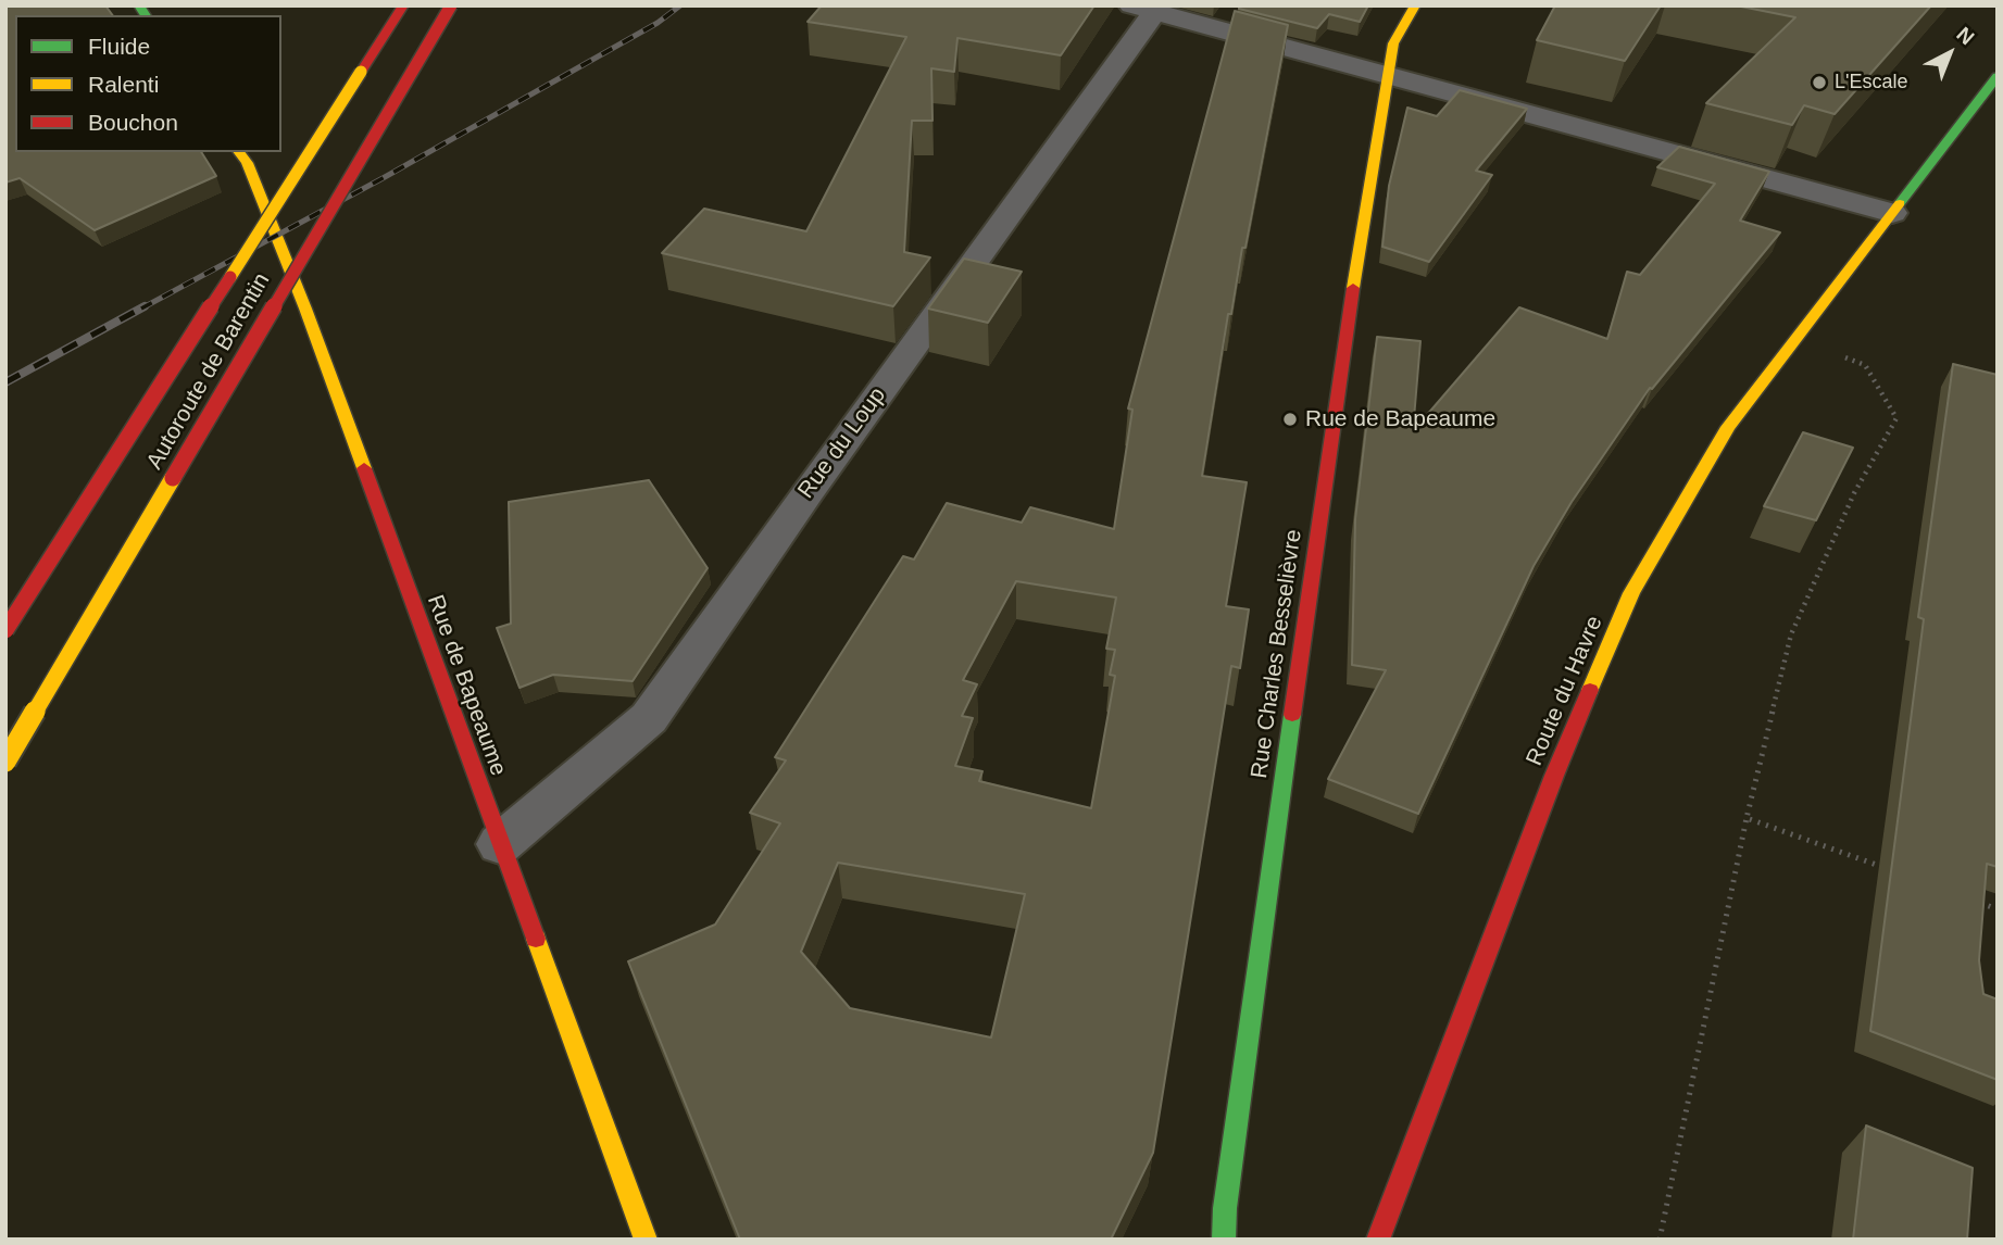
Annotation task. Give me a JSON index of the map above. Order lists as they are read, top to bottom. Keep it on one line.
{"streets":{"main road":["Autoroute de Barentin","Rue Charles Besselièvre","Rue de Bapeaume","Route du Havre"],"street":["Rue du Loup"]},"crossings":[["Rue du Loup","Rue de Bapeaume"]],"places":["L'Escale","Rue de Bapeaume"],"legend":["Fluide","Ralenti","Bouchon"],"north":"top right"}
